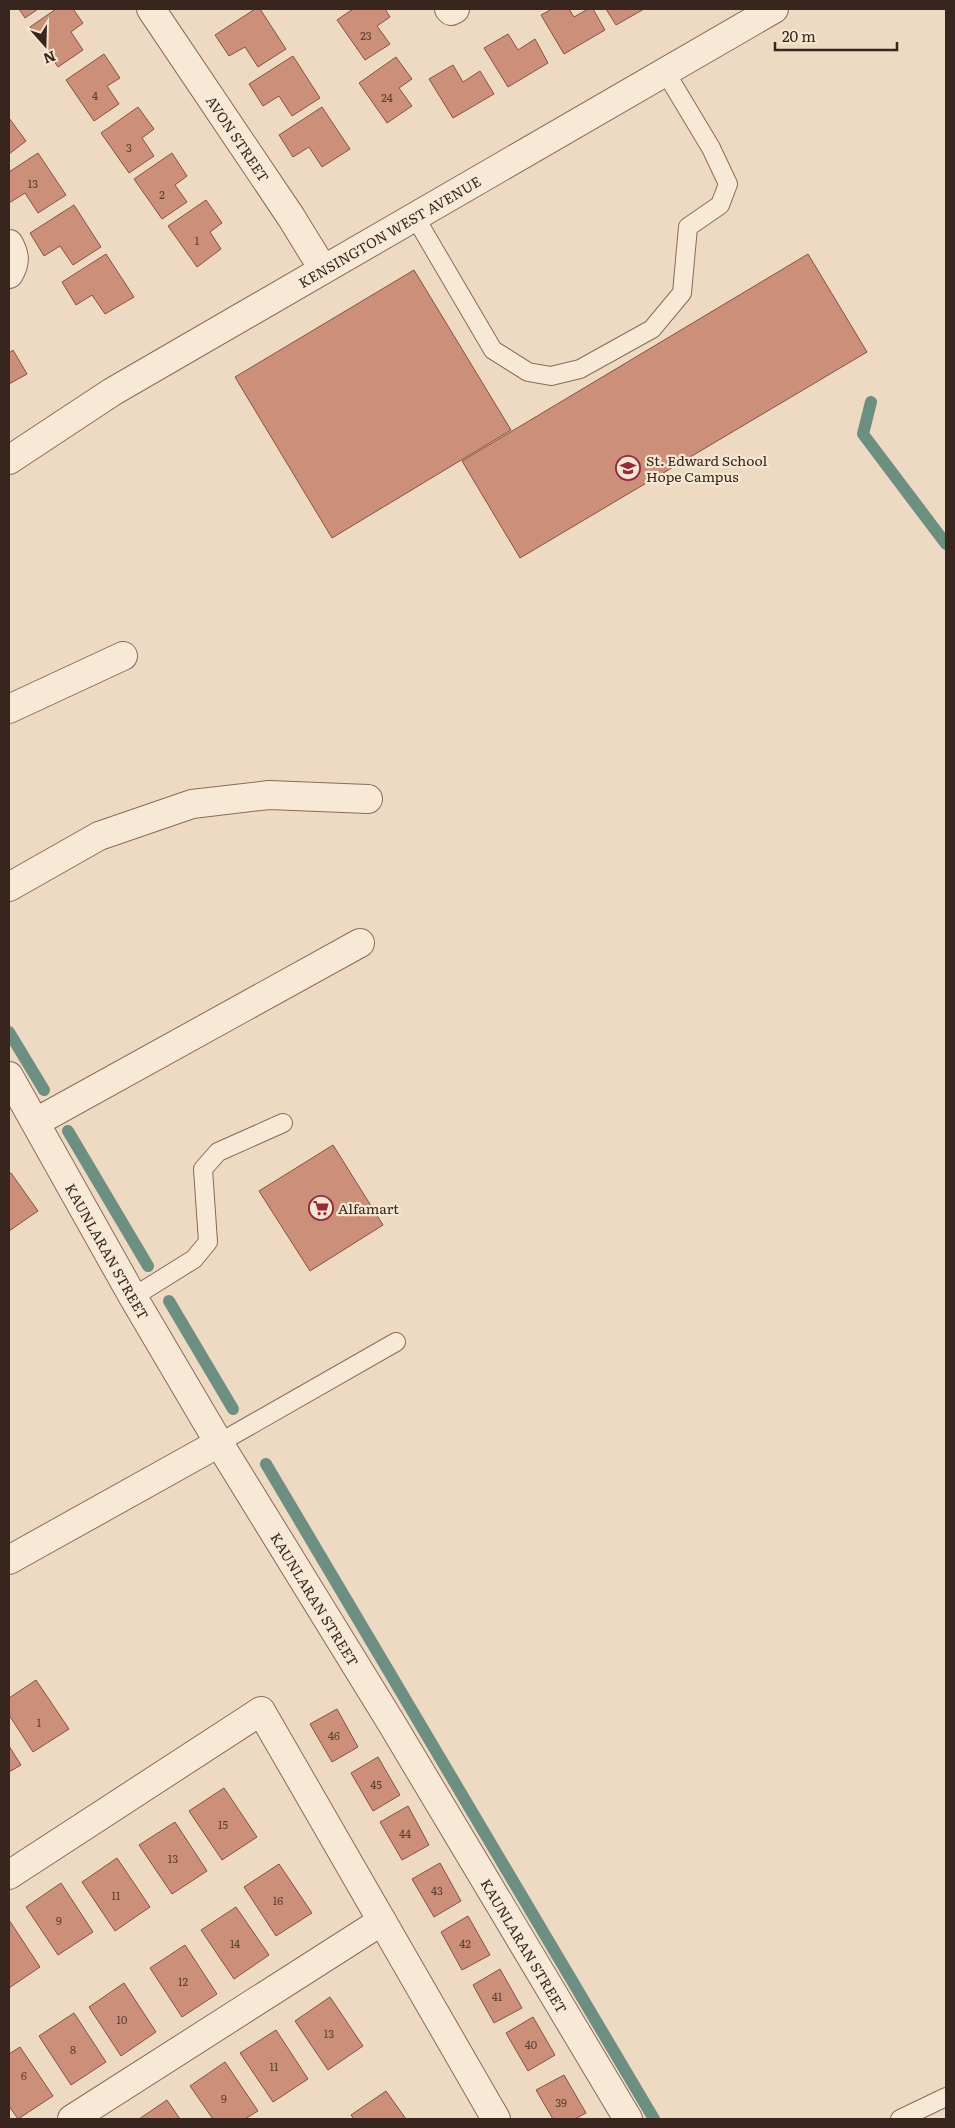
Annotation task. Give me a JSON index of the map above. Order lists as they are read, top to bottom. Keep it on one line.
{"streets":{"street":["AVON STREET","KENSINGTON WEST AVENUE","KAUNLARAN STREET"]},"crossings":[["AVON STREET","KENSINGTON WEST AVENUE"]],"places":{"school or university":["St. Edward School Hope Campus"],"supermarket":["Alfamart"]},"house_numbers":["23","4","24","3","13","2","1","1","46","45","15","44","13","43","11","16","9","14","42","12","41","10","13","40","8","11","6","9","39"],"scale_bar":"20 m","north":"bottom"}
